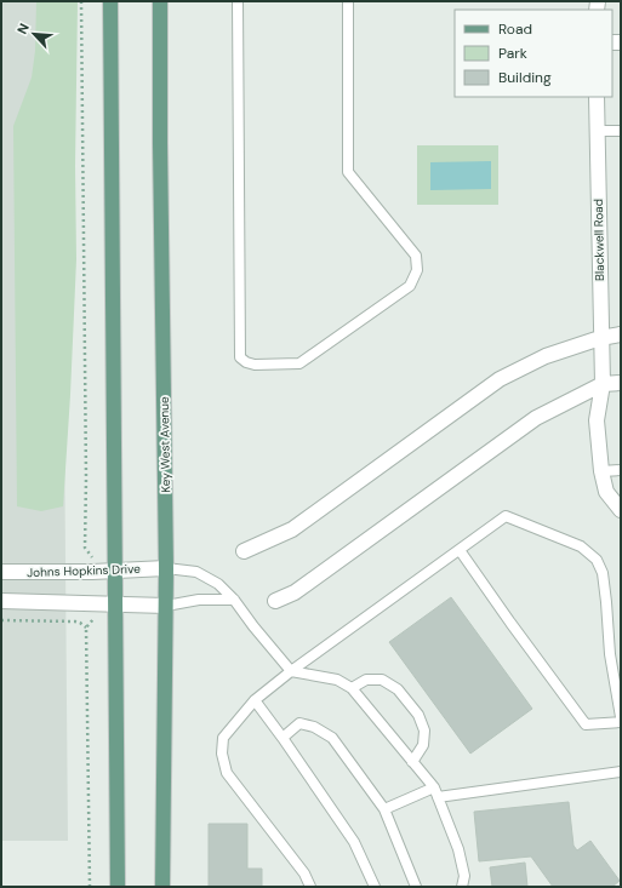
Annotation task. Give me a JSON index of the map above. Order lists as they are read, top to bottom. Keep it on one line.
{"streets":{"main road":["Key West Avenue"],"street":["Blackwell Road","Johns Hopkins Drive"]},"crossings":[["Key West Avenue","Johns Hopkins Drive"]],"legend":["Road","Park","Building"],"north":"top left"}
